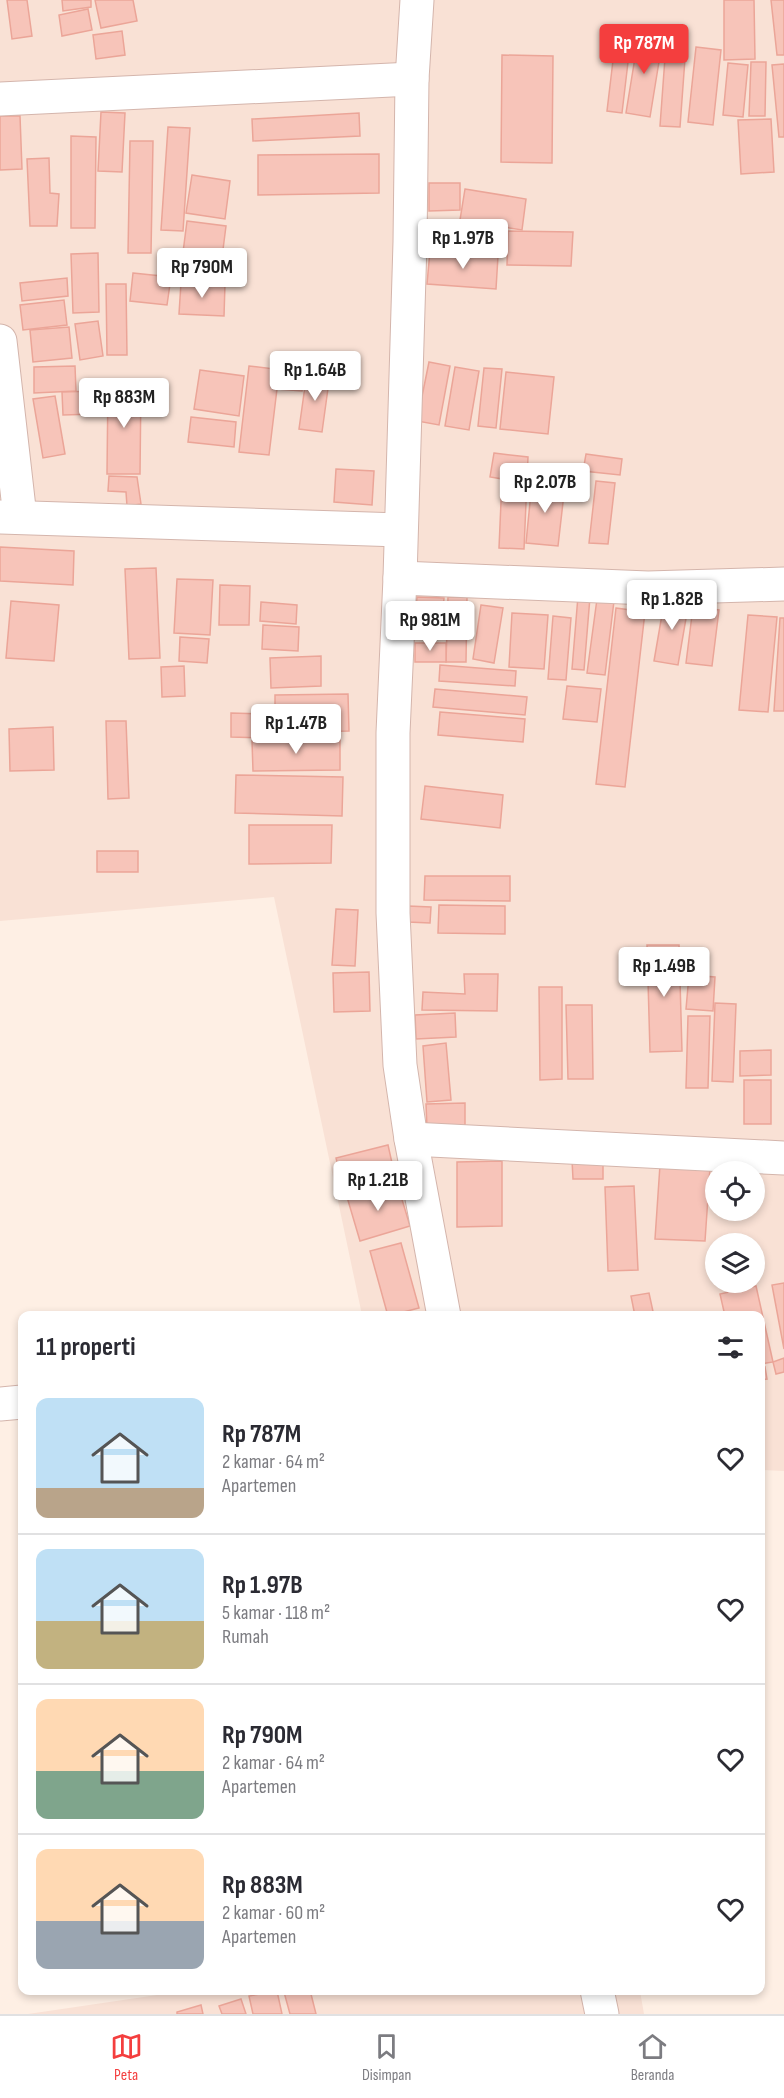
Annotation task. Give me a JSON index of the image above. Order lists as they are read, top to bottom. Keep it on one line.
{"page":{"price":["Rp 787M","Rp 1.97B","Rp 790M","Rp 1.64B","Rp 883M","Rp 2.07B","Rp 1.82B","Rp 981M","Rp 1.47B","Rp 1.49B","Rp 1.21B"],"heading":"11 properti","list":[{"name":"Rp 787M","note":"2 kamar · 64 m² · Apartemen"},{"name":"Rp 1.97B","note":"5 kamar · 118 m² · Rumah"},{"name":"Rp 790M","note":"2 kamar · 64 m² · Apartemen"},{"name":"Rp 883M","note":"2 kamar · 60 m² · Apartemen"}],"tabs":["Peta","Disimpan","Beranda"]}}
